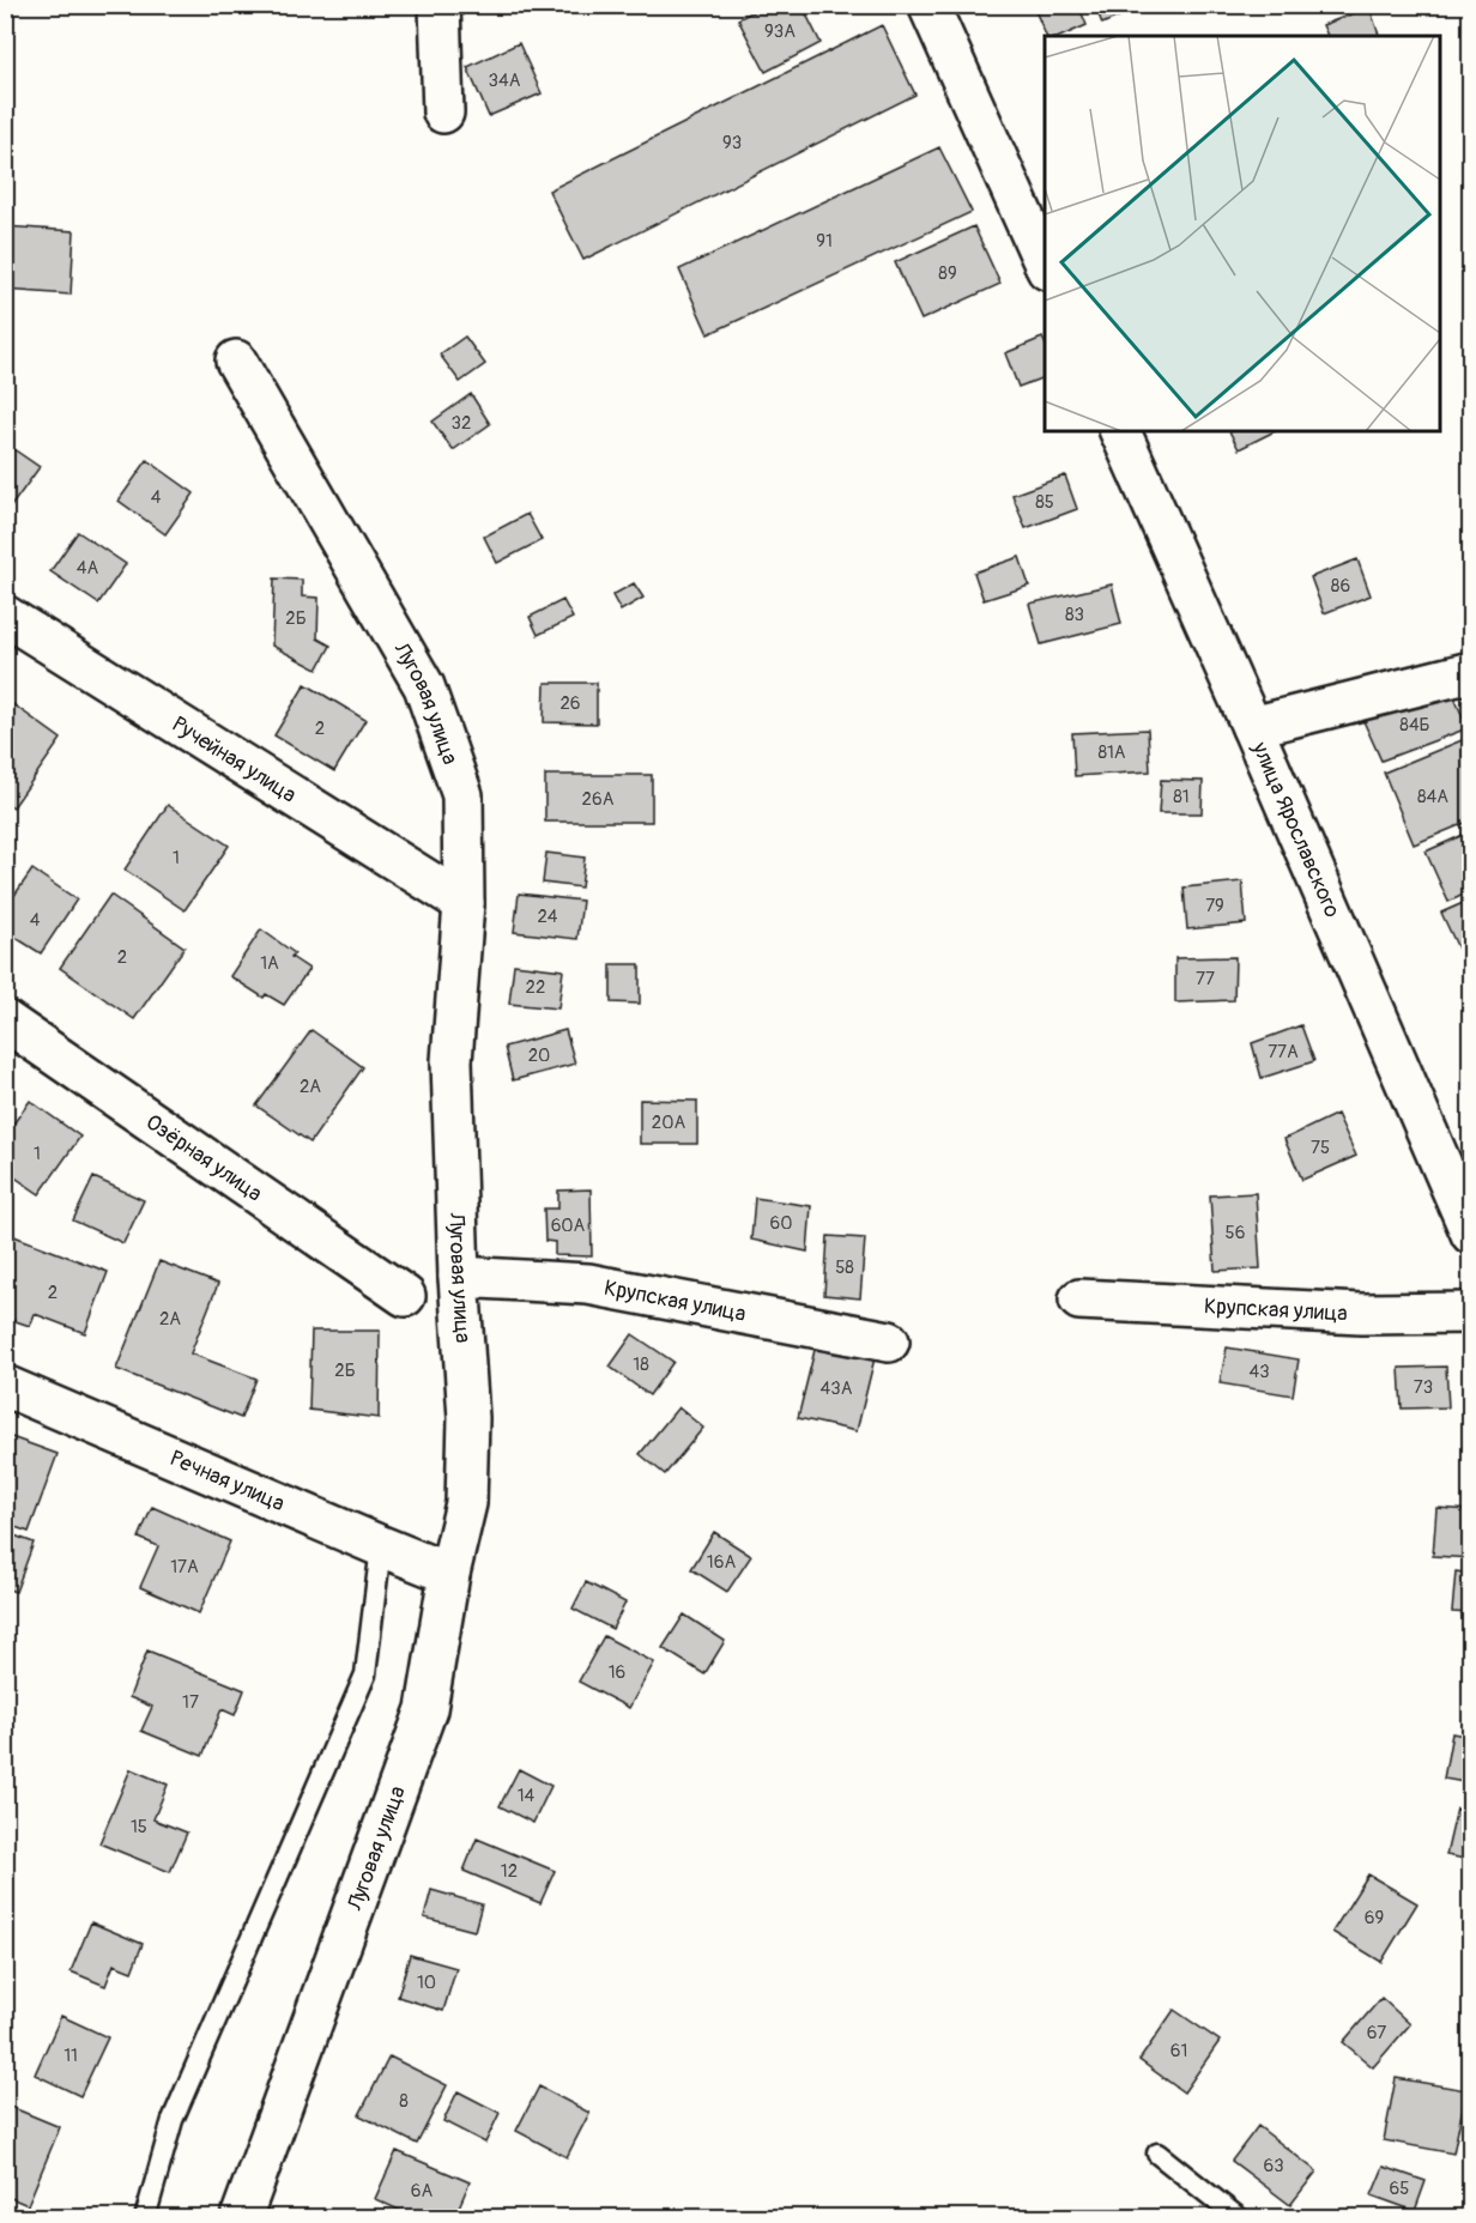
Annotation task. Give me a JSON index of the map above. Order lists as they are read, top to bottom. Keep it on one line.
{"streets":{"street":["Луговая улица","Ручейная улица","улица Ярославского","Озёрная улица","Крупская улица","Речная улица"]},"crossings":[["Луговая улица","Ручейная улица"],["Луговая улица","Крупская улица"],["Луговая улица","Речная улица"]],"house_numbers":["93А","34А","93","91","89","32","4","85","4А","86","83","2Б","26","84Б","2","81А","81","84А","26А","1","79","24","4","2","1А","77","22","77А","20","2А","20А","75","1","60","60А","56","58","2","2А","18","2Б","43","73","43А","16А","17А","16","17","14","15","12","69","10","67","61","11","8","63","65","6А"]}
